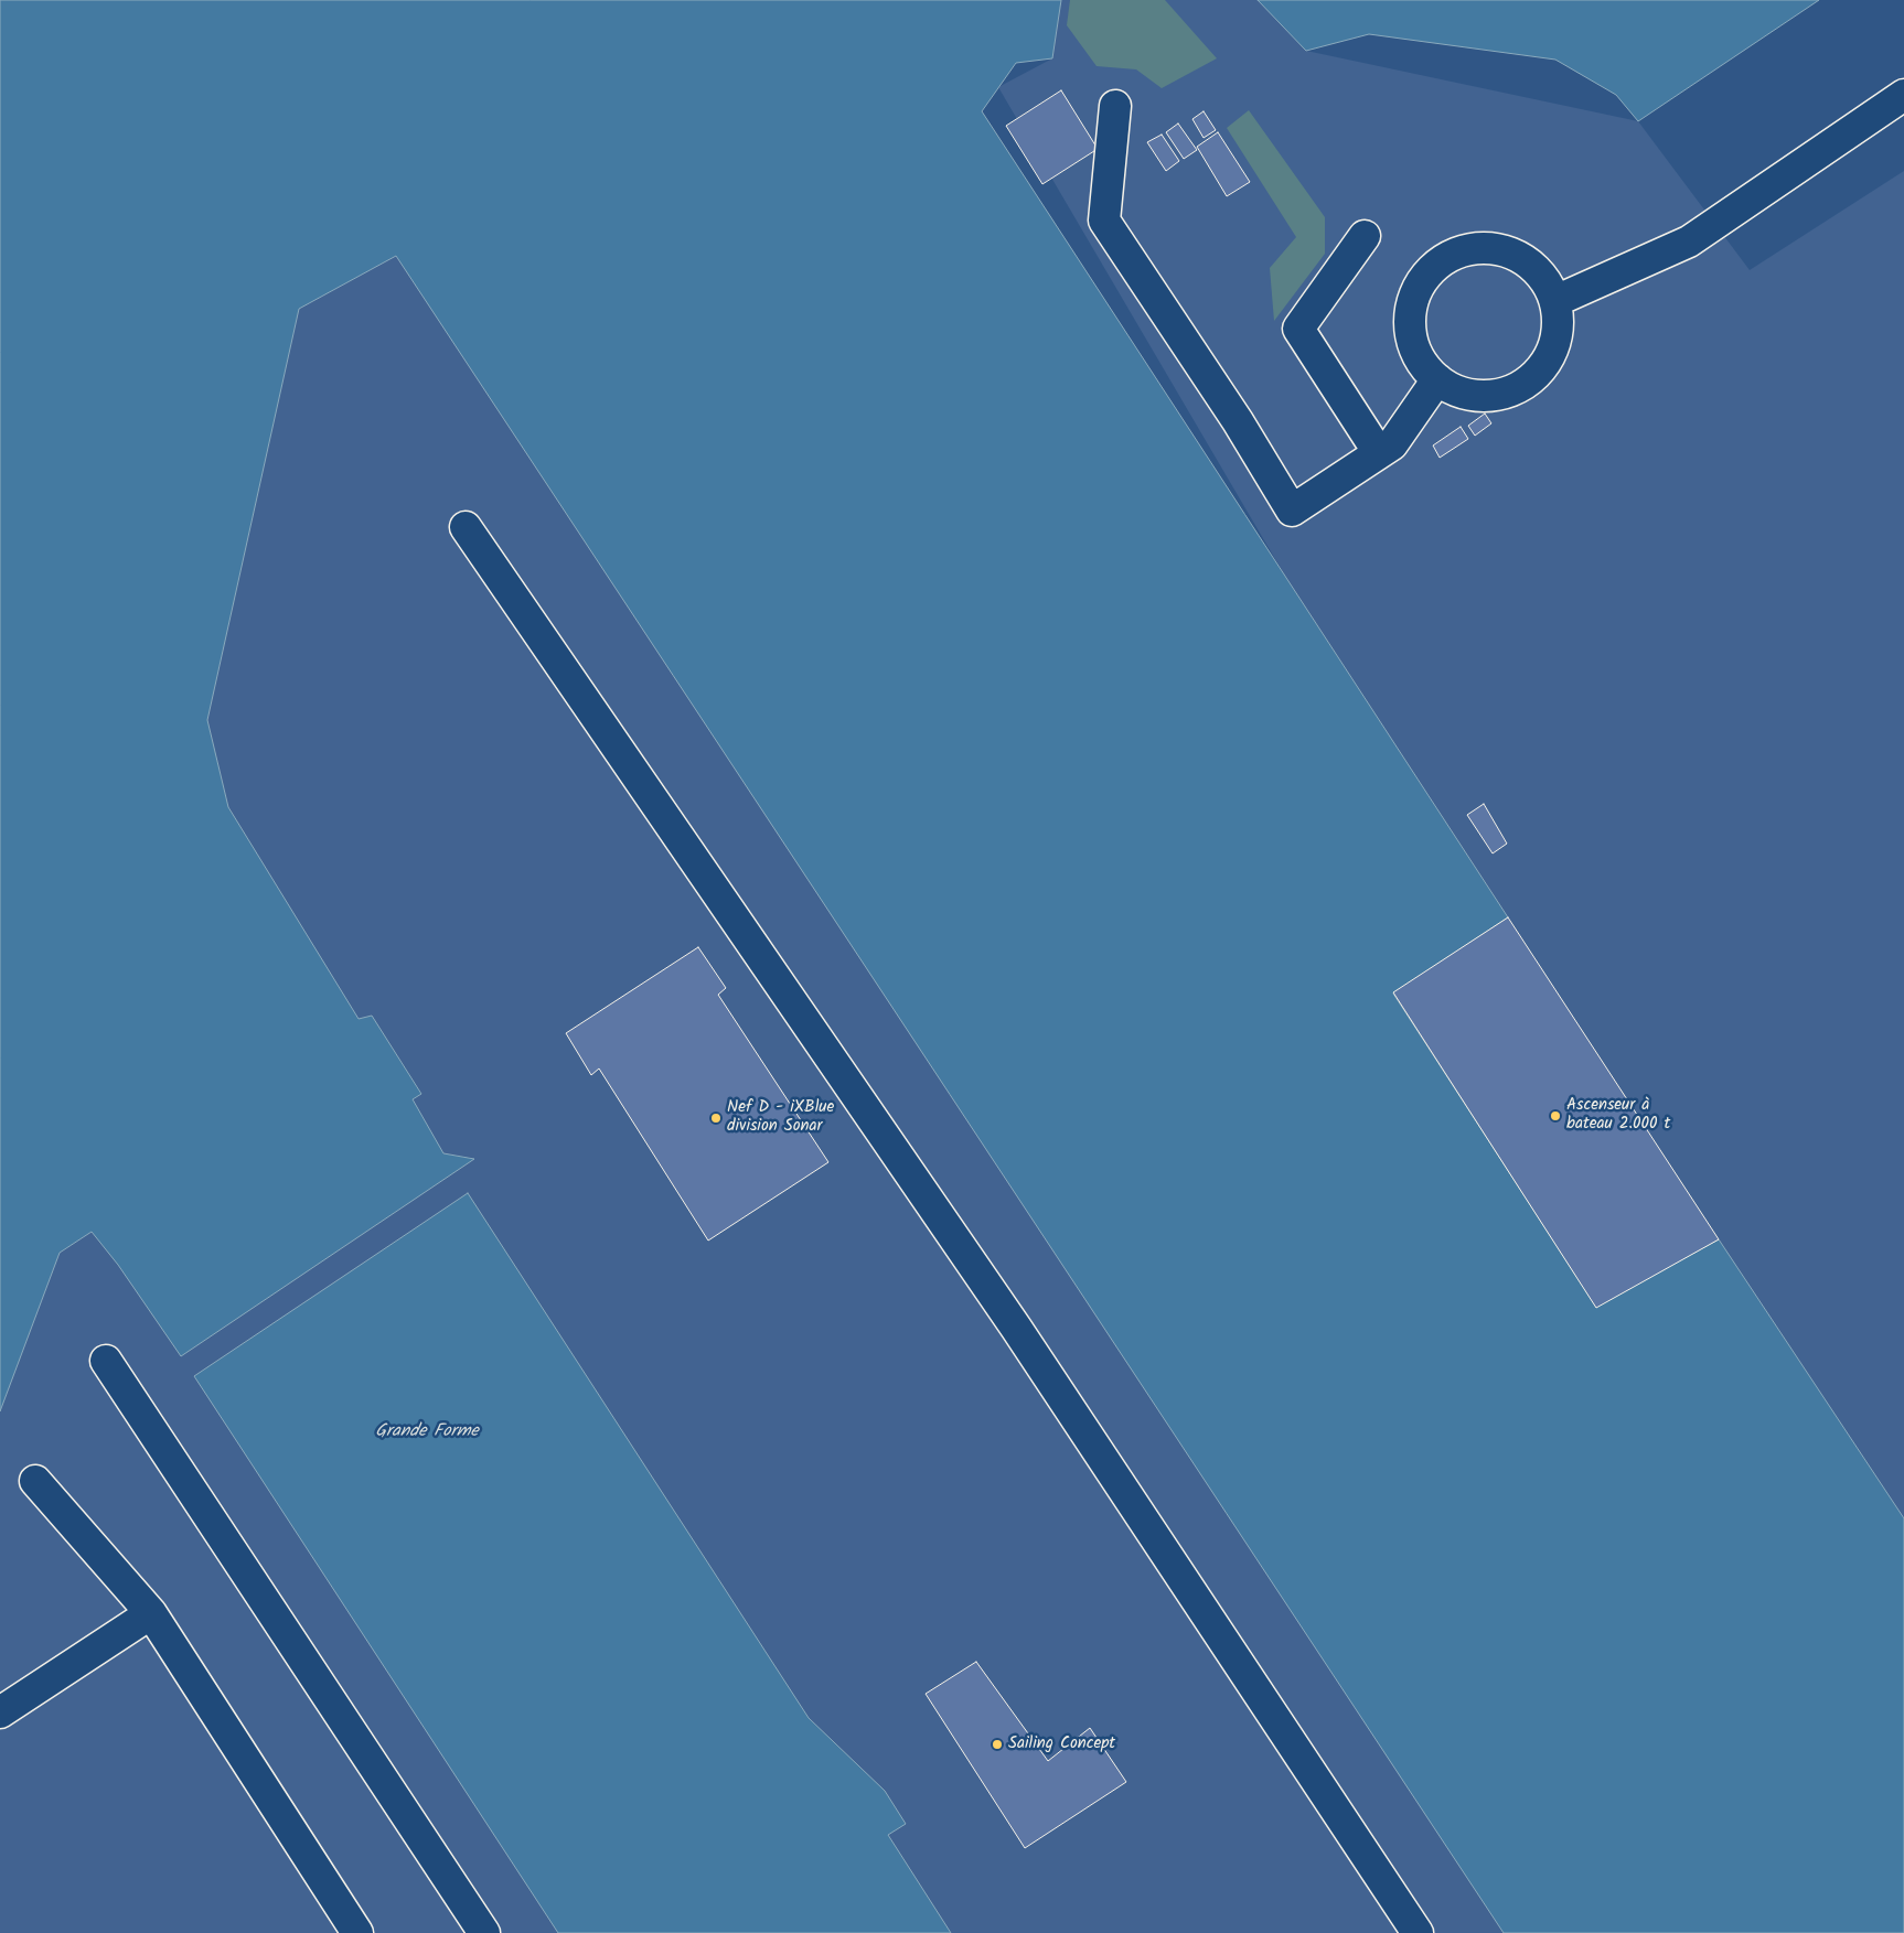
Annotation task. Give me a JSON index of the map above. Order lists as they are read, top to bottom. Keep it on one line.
{"water":["Grande Forme"],"places":["Ascenseur à bateau 2.000 t","Nef D - iXBlue division Sonar","Sailing Concept"]}
